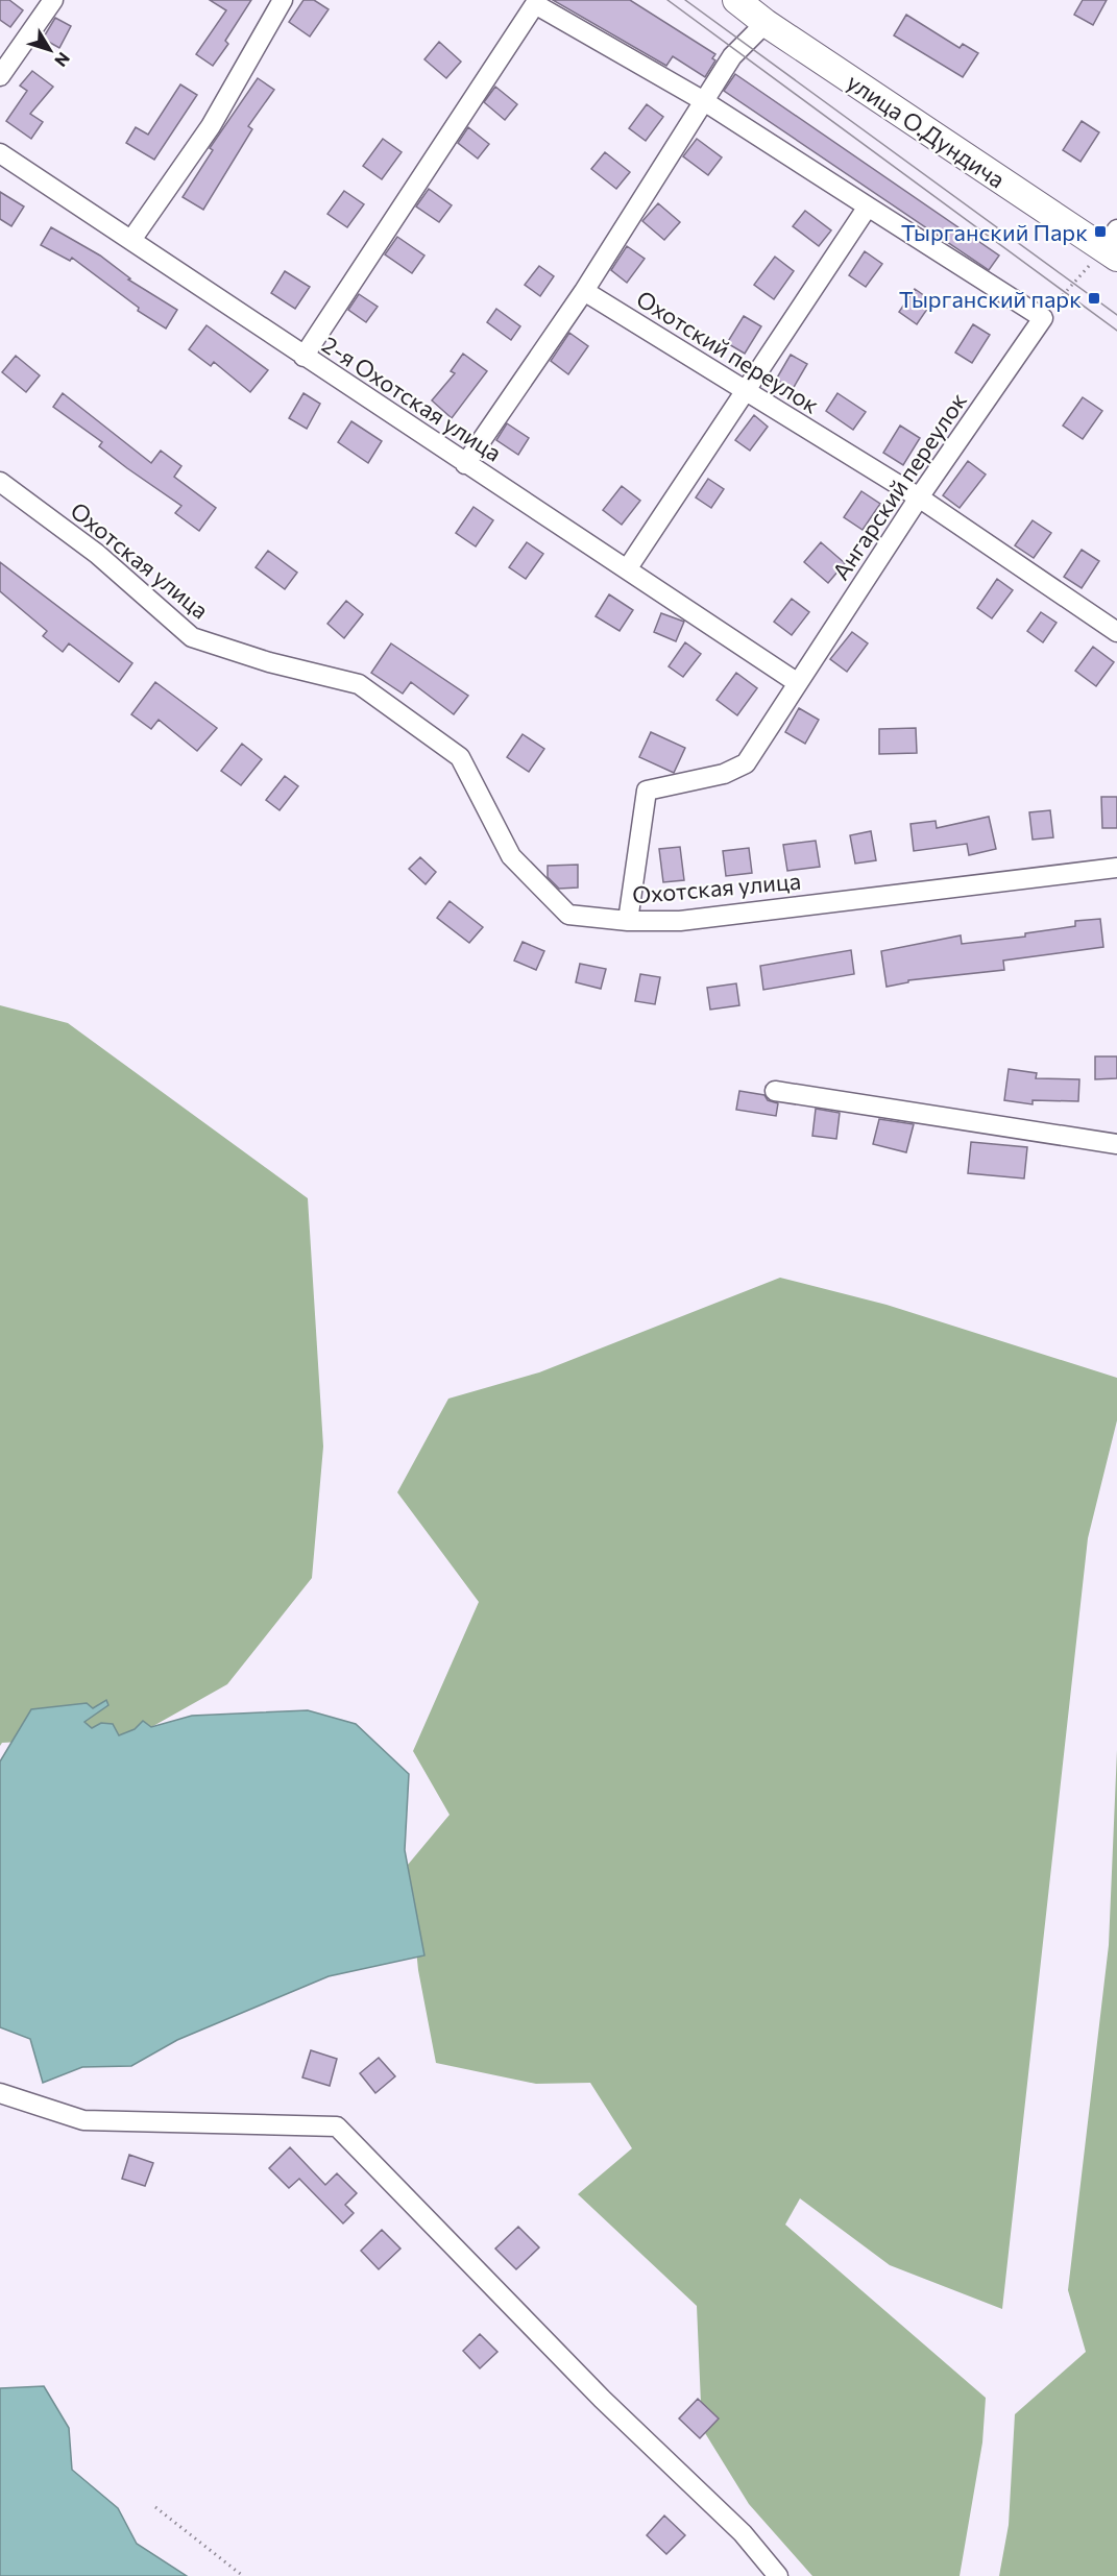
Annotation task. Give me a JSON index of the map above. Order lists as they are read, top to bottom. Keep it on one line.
{"streets":{"main road":["улица О.Дундича"],"street":["Охотский переулок","2-я Охотская улица","Ангарский переулок","Охотская улица"]},"crossings":[["Охотский переулок","Ангарский переулок"],["2-я Охотская улица","Ангарский переулок"],["Ангарский переулок","Охотская улица"]],"places":{"transit":["Тырганский Парк","Тырганский парк"]},"north":"bottom right"}
